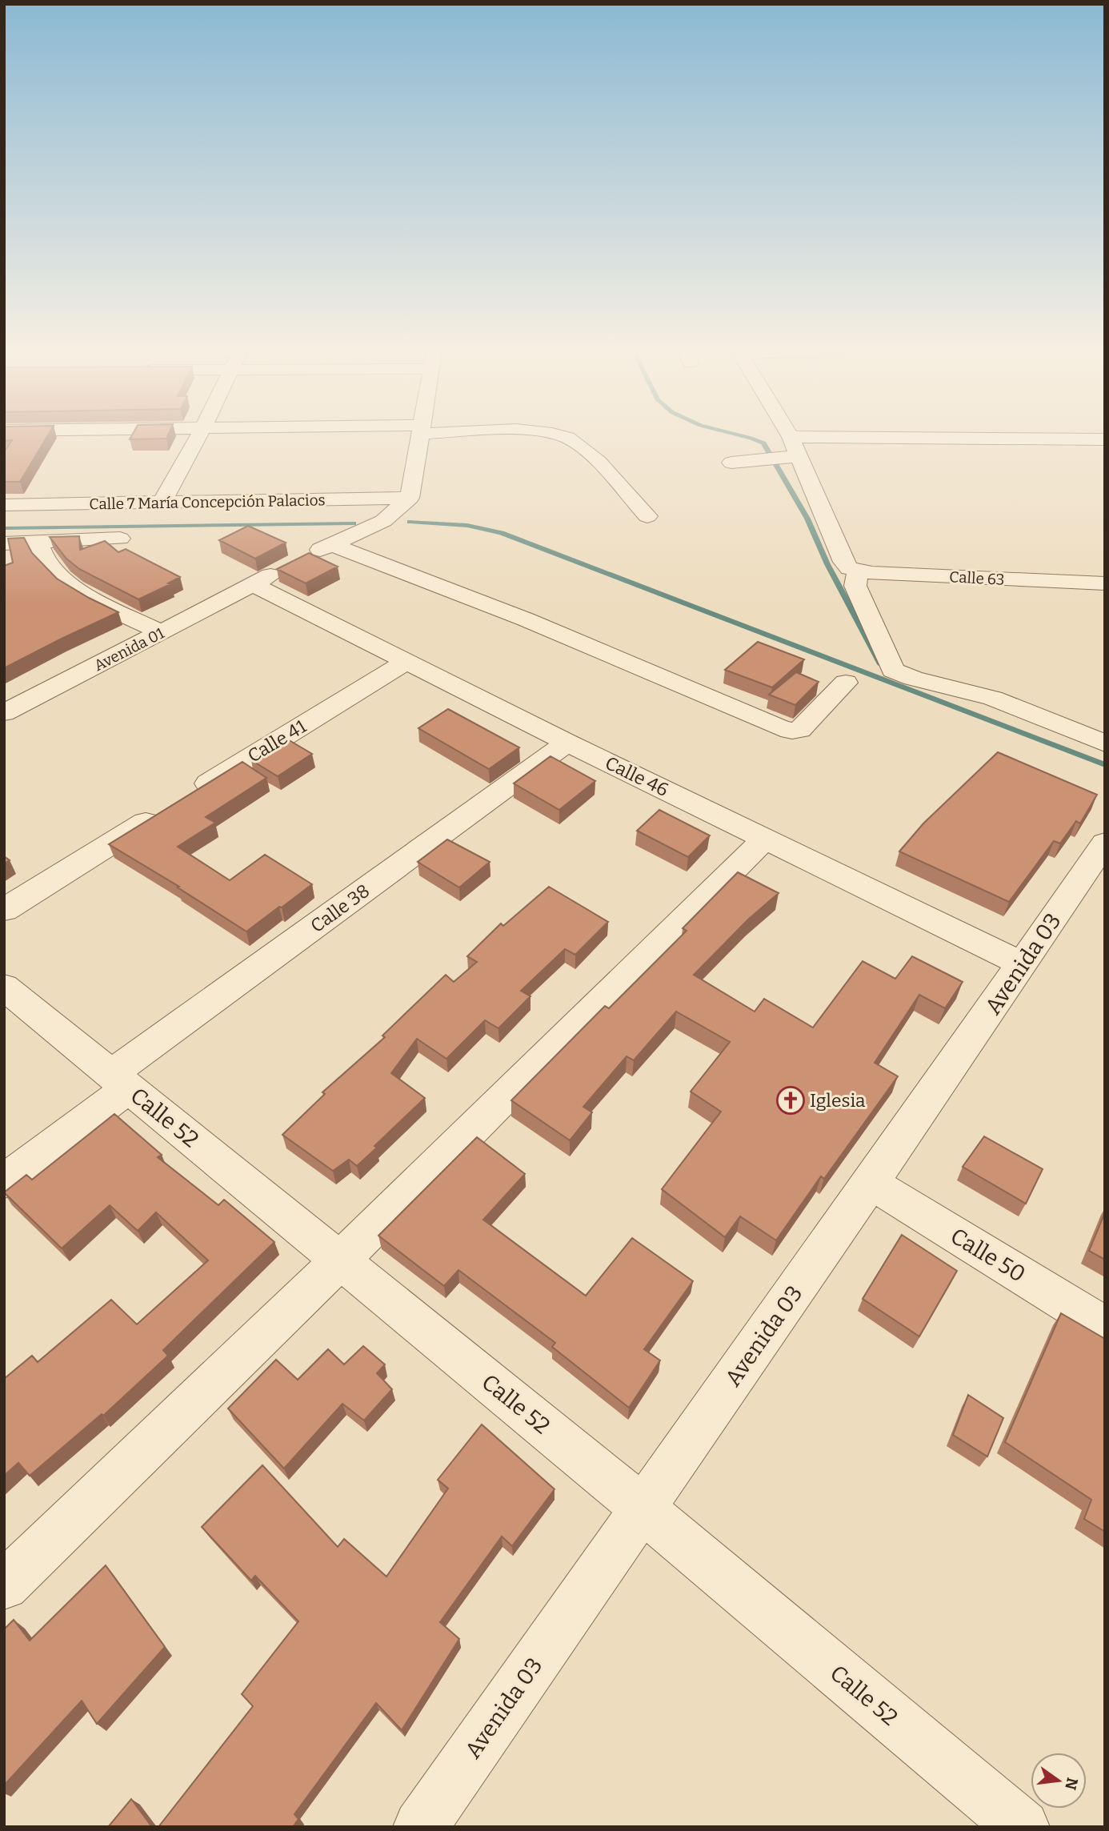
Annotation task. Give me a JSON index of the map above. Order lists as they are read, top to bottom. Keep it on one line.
{"streets":{"street":["Calle 7 María Concepción Palacios","Calle 63","Avenida 01","Calle 41","Calle 46","Calle 38","Avenida 03","Calle 52","Calle 50"]},"crossings":[["Calle 7 María Concepción Palacios","Avenida 01"],["Avenida 01","Calle 46"],["Calle 41","Calle 46"],["Calle 46","Calle 38"],["Calle 46","Avenida 03"],["Calle 38","Calle 52"],["Avenida 03","Calle 52"],["Avenida 03","Calle 50"]],"places":{"church":["Iglesia"]},"north":"right"}
